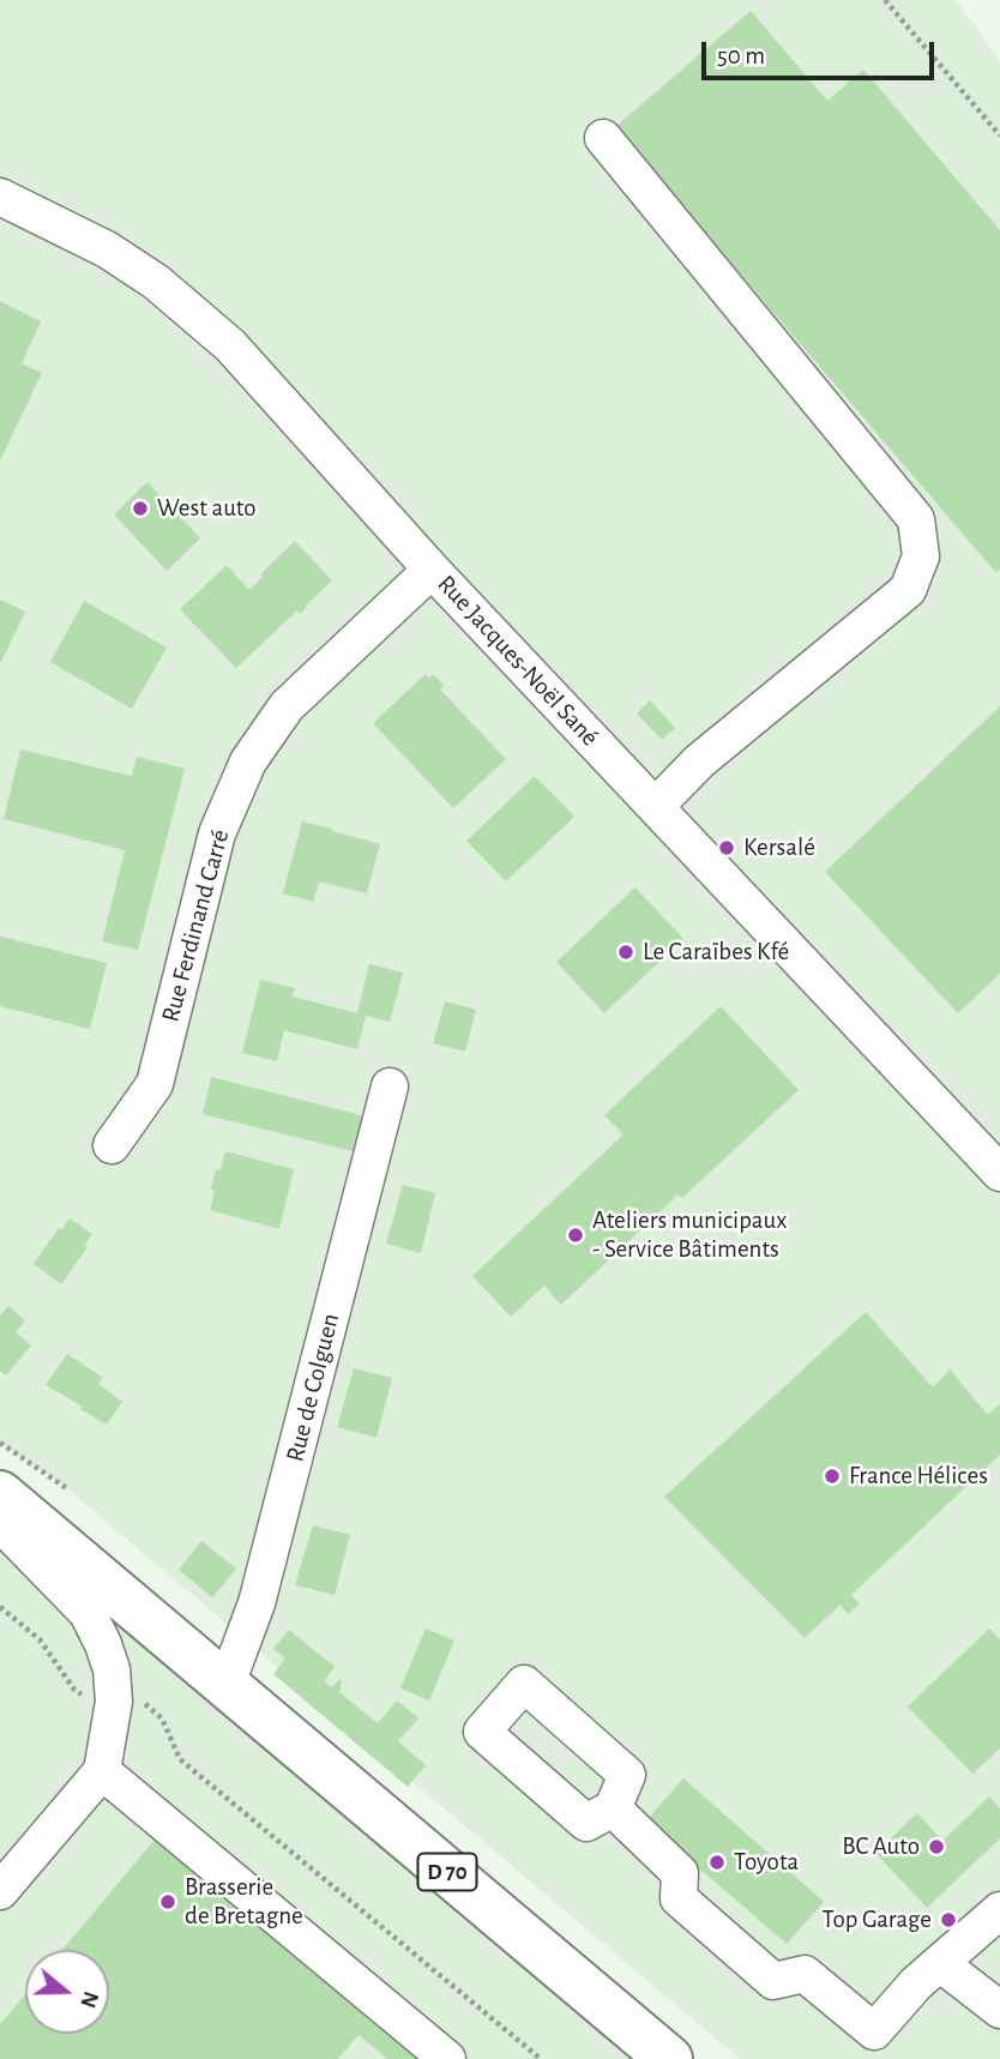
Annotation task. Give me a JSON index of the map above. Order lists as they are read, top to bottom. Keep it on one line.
{"streets":{"main road":["D 70"],"street":["Rue Jacques-Noël Sané","Rue Ferdinand Carré","Rue de Colguen"]},"crossings":[["Rue Jacques-Noël Sané","Rue Ferdinand Carré"],["Rue de Colguen","D 70"]],"places":["West auto","Kersalé","Le Caraïbes Kfé","Ateliers municipaux - Service Bâtiments","France Hélices","BC Auto","Toyota","Brasserie de Bretagne","Top Garage"],"scale_bar":"50 m","north":"right"}
